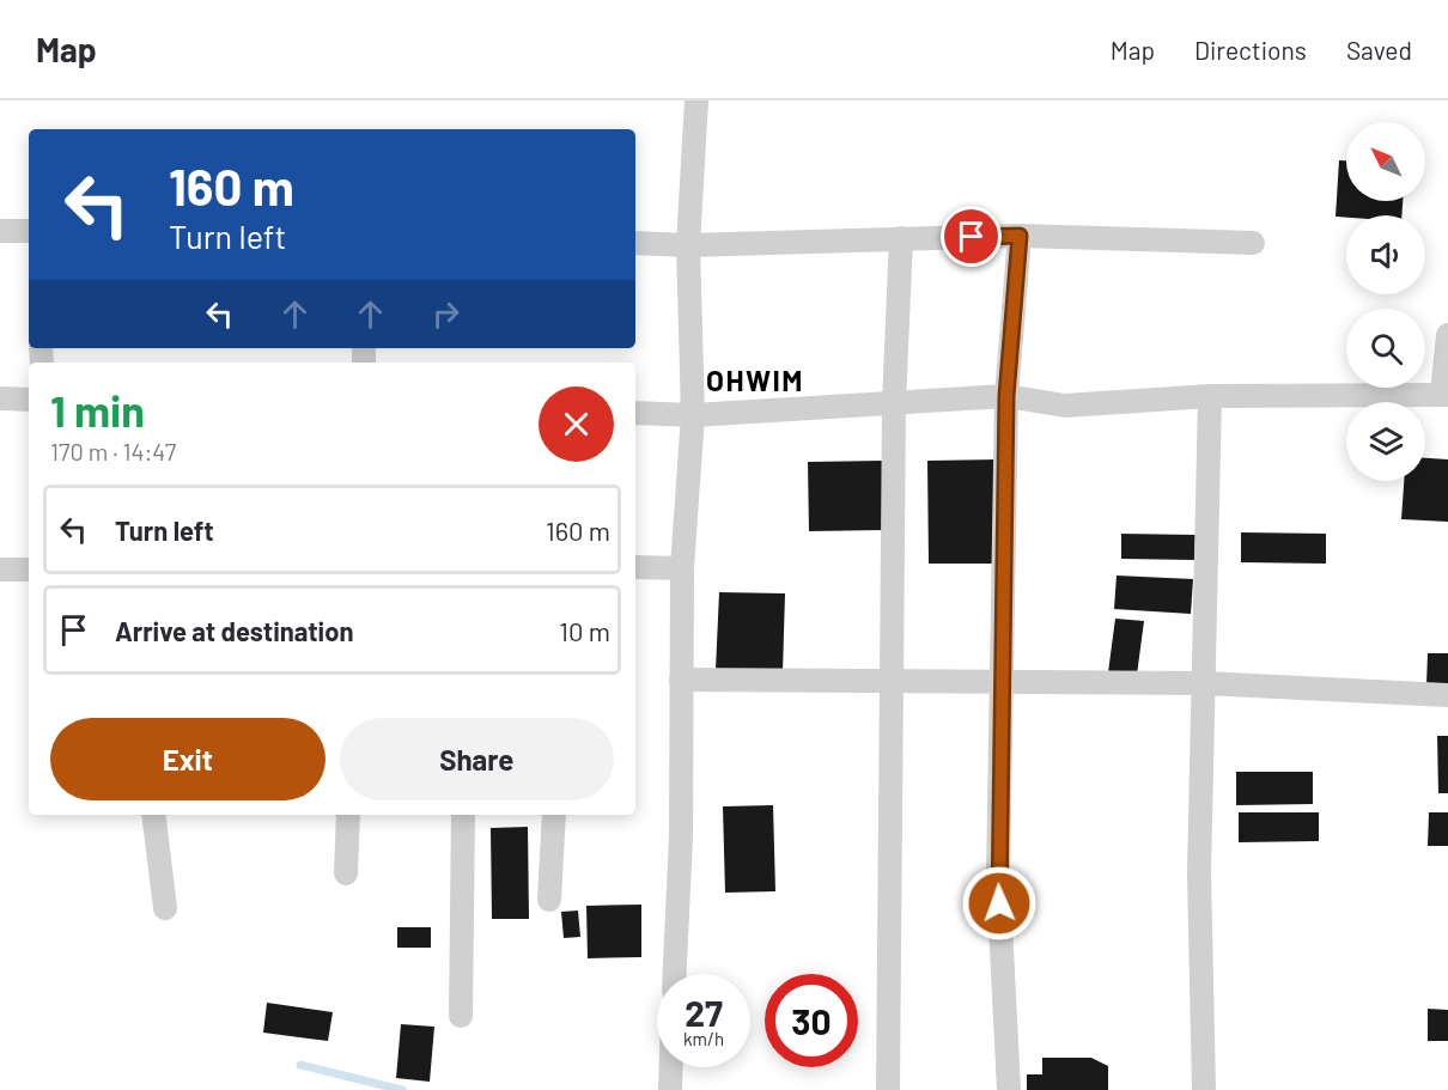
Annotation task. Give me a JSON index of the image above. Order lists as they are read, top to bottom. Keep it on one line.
{"districts":["OHWIM"],"north":"top left","page":{"header":"Map","nav":["Map","Directions","Saved"],"turn":["160 m","Turn left"],"heading":["1 min","170 m · 14:47"],"list":[{"name":"Turn left","value":"160 m"},{"name":"Arrive at destination","value":"10 m"}],"buttons":["Exit","Share"],"speed":"27 km/h","limit":"30"}}
